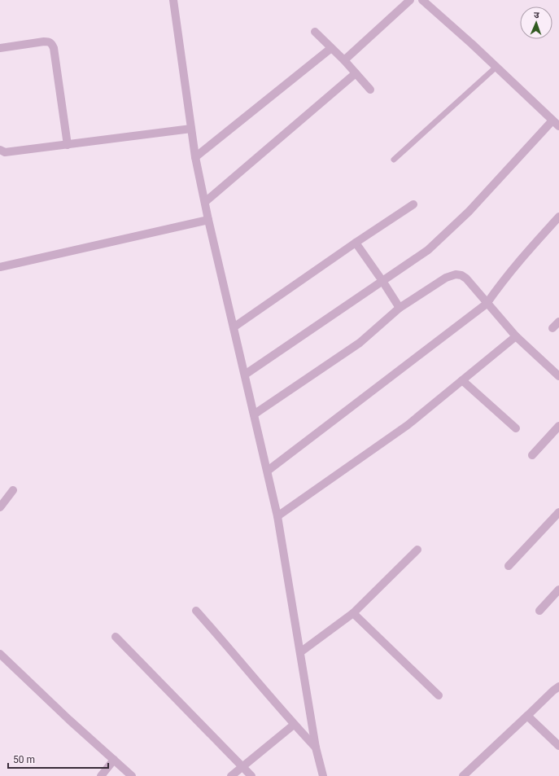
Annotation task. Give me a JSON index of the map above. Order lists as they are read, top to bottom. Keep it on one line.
{"scale_bar":"50 m","north":"top"}
